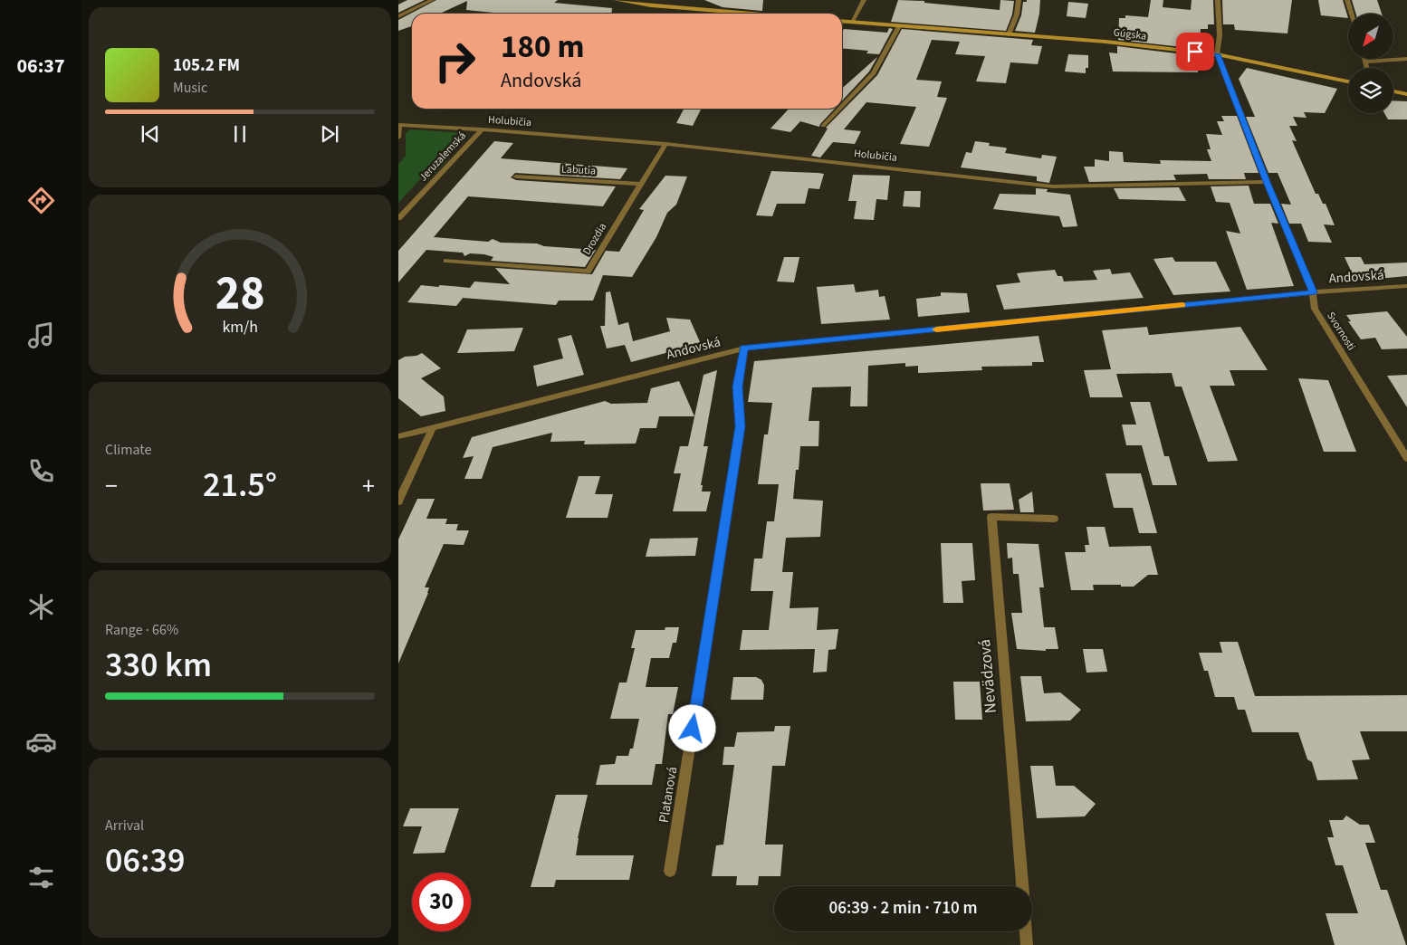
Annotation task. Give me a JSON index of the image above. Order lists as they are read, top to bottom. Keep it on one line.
{"streets":{"main road":["Gúgska"],"street":["Holubičia","Jeruzalemská","Labutia","Drozdia","Andovská","Svornosti","Nevädzová","Platanová"]},"crossings":[["Gúgska","Svornosti"],["Holubičia","Jeruzalemská"],["Holubičia","Drozdia"],["Holubičia","Svornosti"],["Labutia","Drozdia"],["Andovská","Svornosti"],["Andovská","Platanová"]],"north":"bottom left","page":{"tabs":"06:37","turn":["180 m","Andovská"],"song":["105.2 FM","Music"],"tile":["Climate",["Range · 66%","330 km"],["Arrival","06:39"]],"heat":["−","21.5°","+"],"limit":"30","trip":"06:39 · 2 min · 710 m","gauge":["28","km/h"]}}
